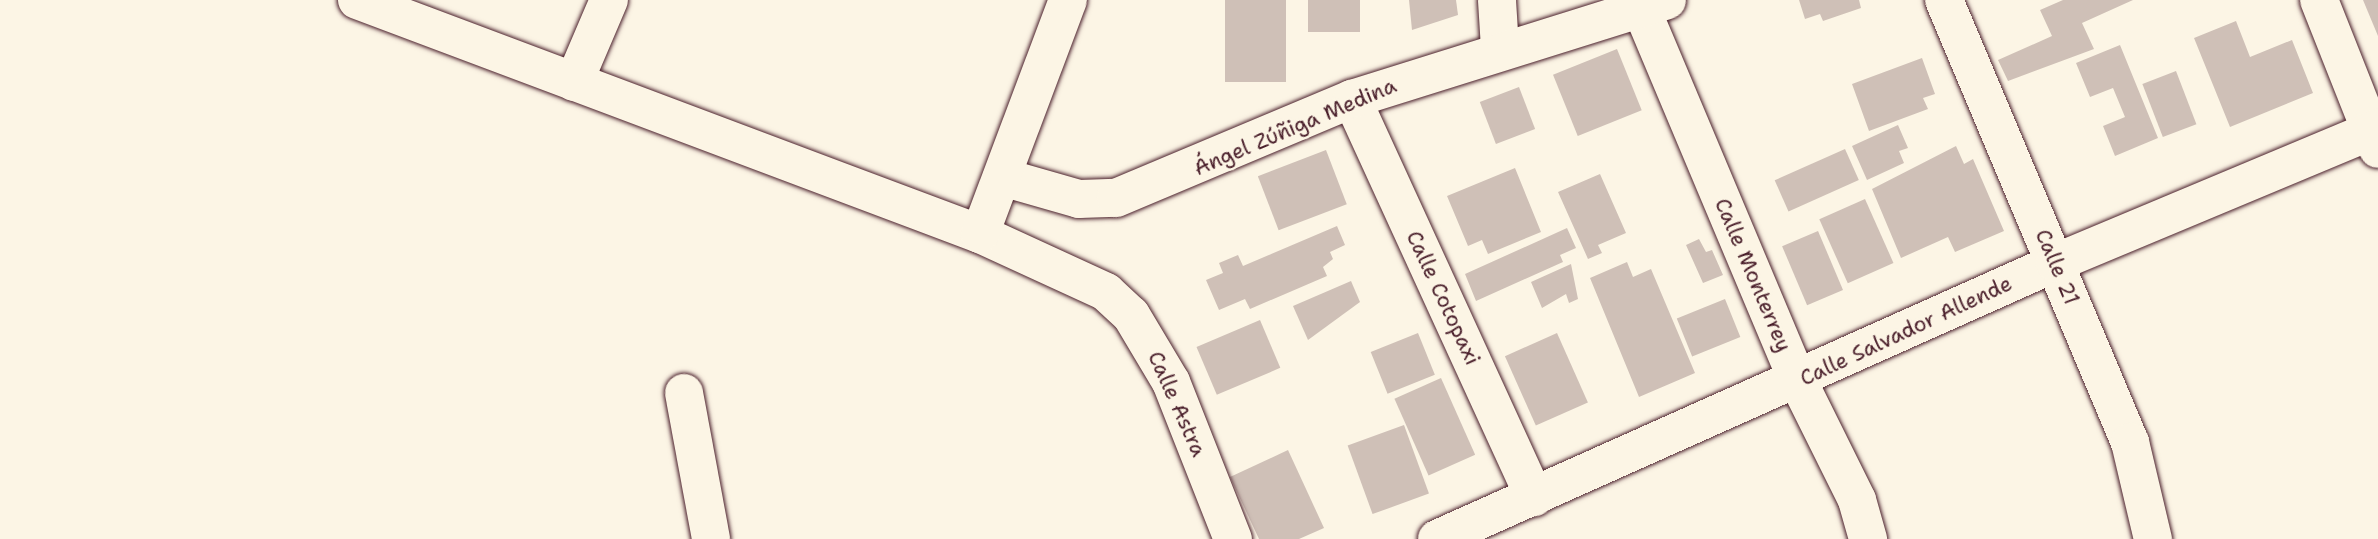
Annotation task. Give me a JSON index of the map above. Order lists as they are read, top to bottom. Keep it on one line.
{"streets":{"street":["Ángel Zúñiga Medina","Calle 21","Calle Monterrey","Calle Cotopaxi","Calle Salvador Allende","Calle Astra"]},"crossings":[["Ángel Zúñiga Medina","Calle Monterrey"],["Ángel Zúñiga Medina","Calle Cotopaxi"],["Calle 21","Calle Salvador Allende"],["Calle Monterrey","Calle Salvador Allende"],["Calle Cotopaxi","Calle Salvador Allende"]]}
